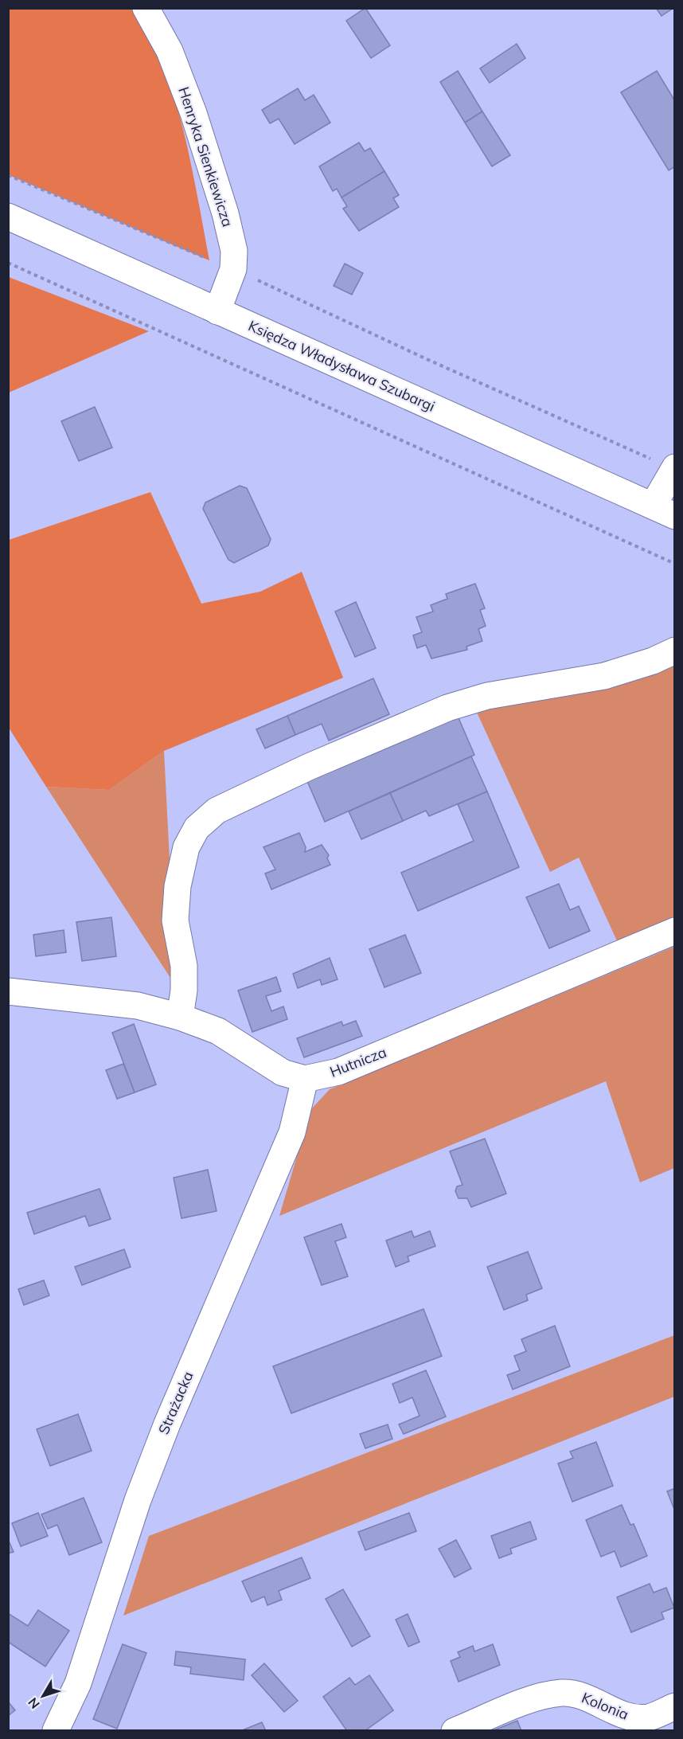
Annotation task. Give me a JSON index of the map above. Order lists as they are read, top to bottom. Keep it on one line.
{"streets":{"street":["Henryka Sienkiewicza","Księdza Władysława Szubargi","Hutnicza","Strażacka","Kolonia"]},"crossings":[["Henryka Sienkiewicza","Księdza Władysława Szubargi"],["Hutnicza","Strażacka"]],"north":"bottom left"}
